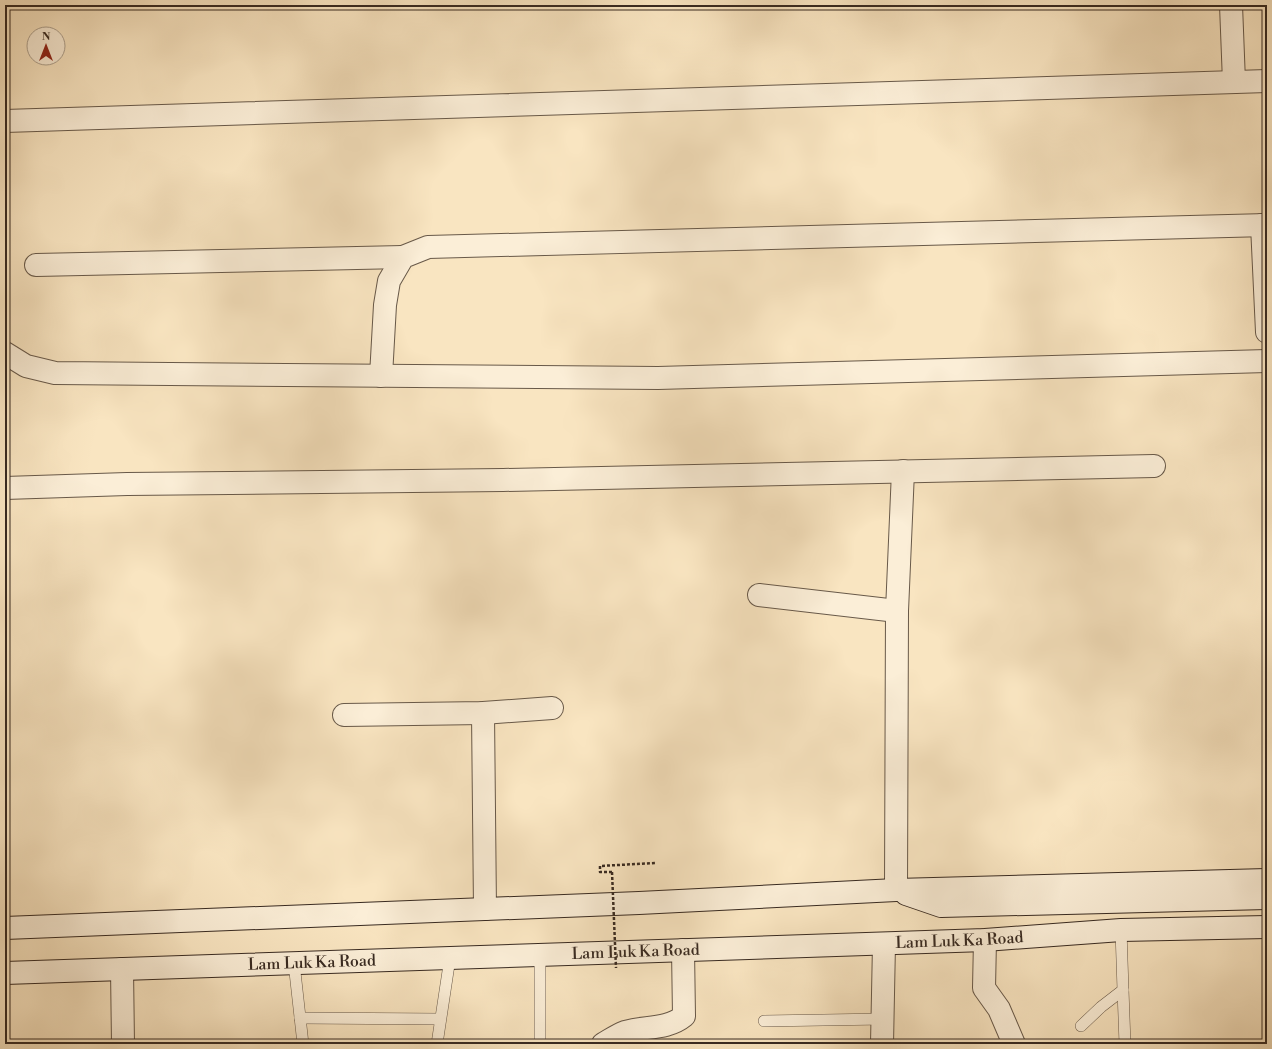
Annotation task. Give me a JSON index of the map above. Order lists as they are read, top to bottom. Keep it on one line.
{"streets":{"street":["Lam Luk Ka Road"]},"north":"top"}
